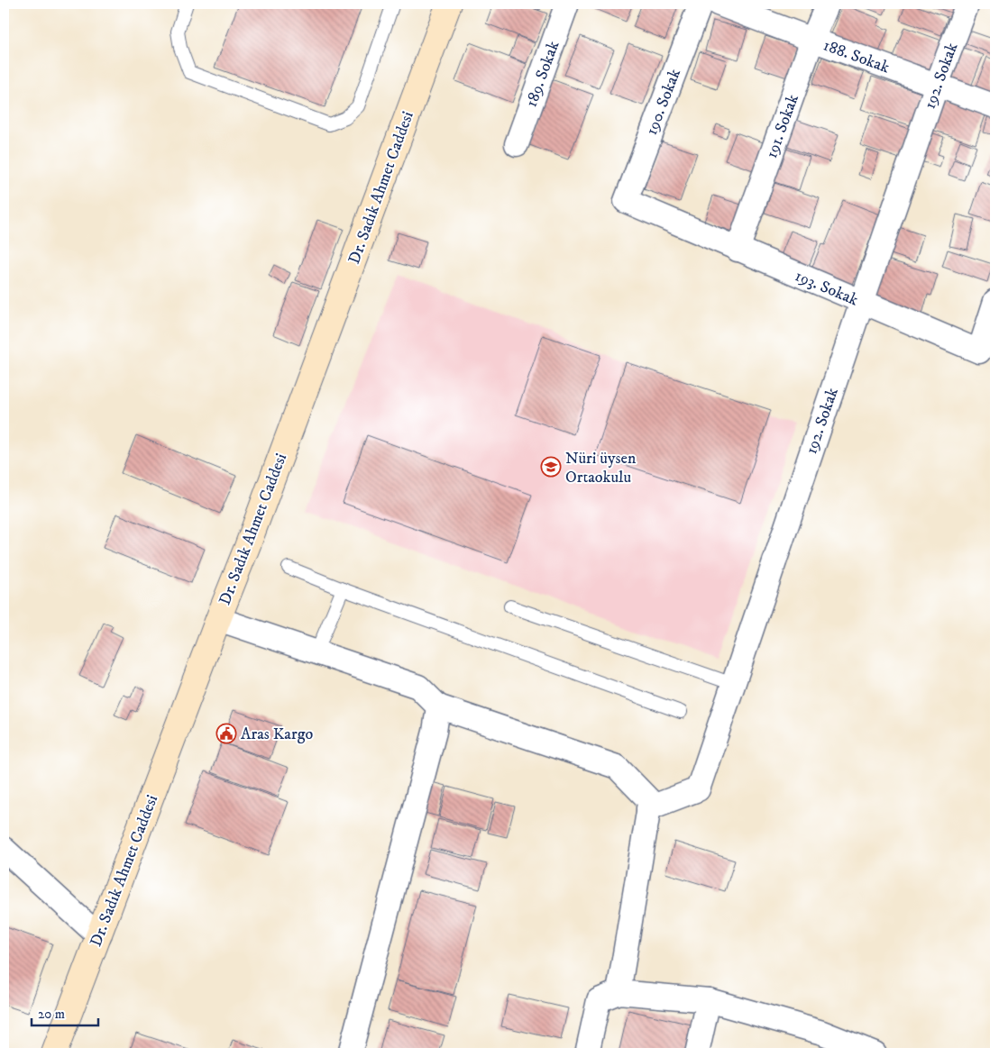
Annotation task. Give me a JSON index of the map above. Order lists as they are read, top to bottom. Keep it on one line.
{"streets":{"street":["188. Sokak","189. Sokak","192. Sokak","190. Sokak","191. Sokak","Dr. Sadık Ahmet Caddesi","193. Sokak"]},"crossings":[["188. Sokak","192. Sokak"],["188. Sokak","191. Sokak"],["192. Sokak","193. Sokak"],["190. Sokak","193. Sokak"],["191. Sokak","193. Sokak"]],"places":{"school or university":["Nüri üysen Ortaokulu"],"public building":["Aras Kargo"]},"scale_bar":"20 m"}
